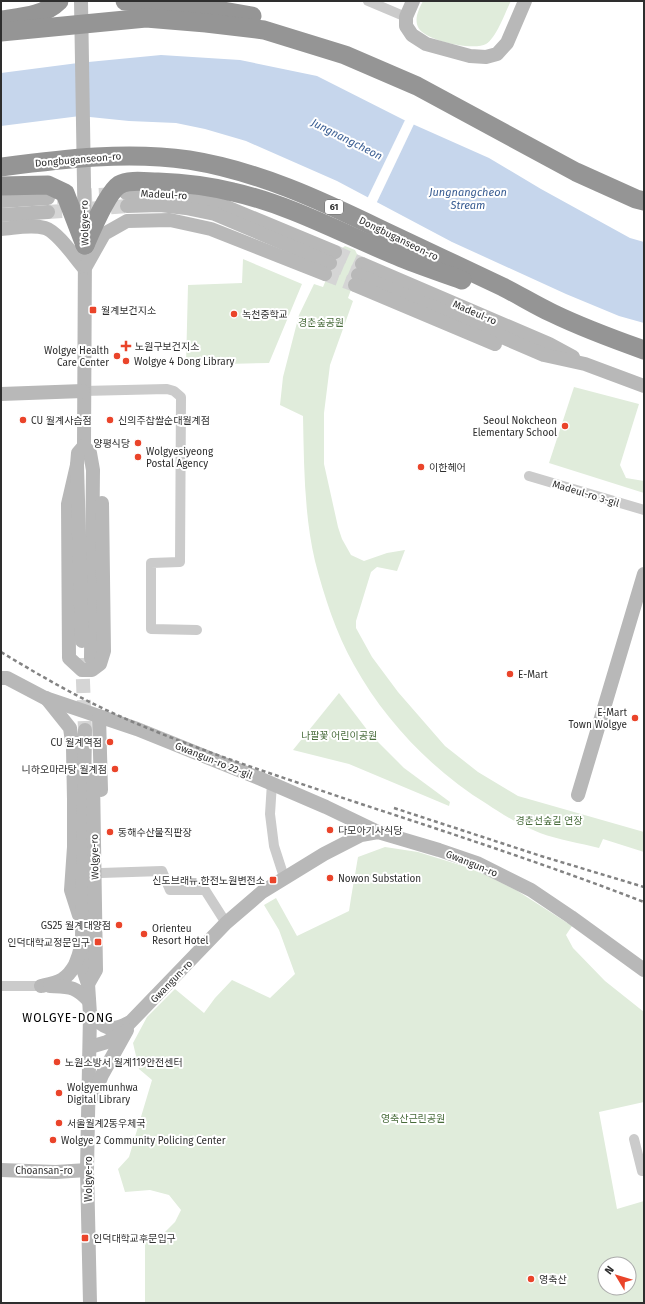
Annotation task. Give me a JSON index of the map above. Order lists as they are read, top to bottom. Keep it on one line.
{"streets":{"highway":["Dongbuganseon-ro","61"],"main road":["Madeul-ro","Wolgye-ro","Gwangun-ro 22-gil","Gwangun-ro","Choansan-ro"],"street":["Madeul-ro 3-gil"]},"crossings":[["Madeul-ro","Wolgye-ro"],["Wolgye-ro","Gwangun-ro"],["Wolgye-ro","Choansan-ro"],["Gwangun-ro 22-gil","Gwangun-ro"]],"districts":["WOLGYE-DONG"],"water":["Jungnangcheon","Jungnangcheon Stream"],"parks":["경춘숲공원","나팔꽃 어린이공원","경춘선숲길 연장","영축산근린공원"],"places":{"transit":["월계보건지소","신도브래뉴.한전노원변전소","인덕대학교정문입구","인덕대학교후문입구"],"other":["녹천중학교","Wolgye Health Care Center","Wolgye 4 Dong Library","CU 월계사슴점","신의주찹쌀순대월계점","Seoul Nokcheon Elementary School","양평식당","Wolgyesiyeong Postal Agency","이한헤어","E-Mart","E-Mart Town Wolgye","CU 월계역점","니하오마라탕 월계점","다모아기사식당","동해수산물직판장","Nowon Substation","GS25 월계대양점","Orienteu Resort Hotel","노원소방서 월계119안전센터","Wolgyemunhwa Digital Library","서울월계2동우체국","Wolgye 2 Community Policing Center","영축산"],"health":["노원구보건지소"]},"north":"top left"}
